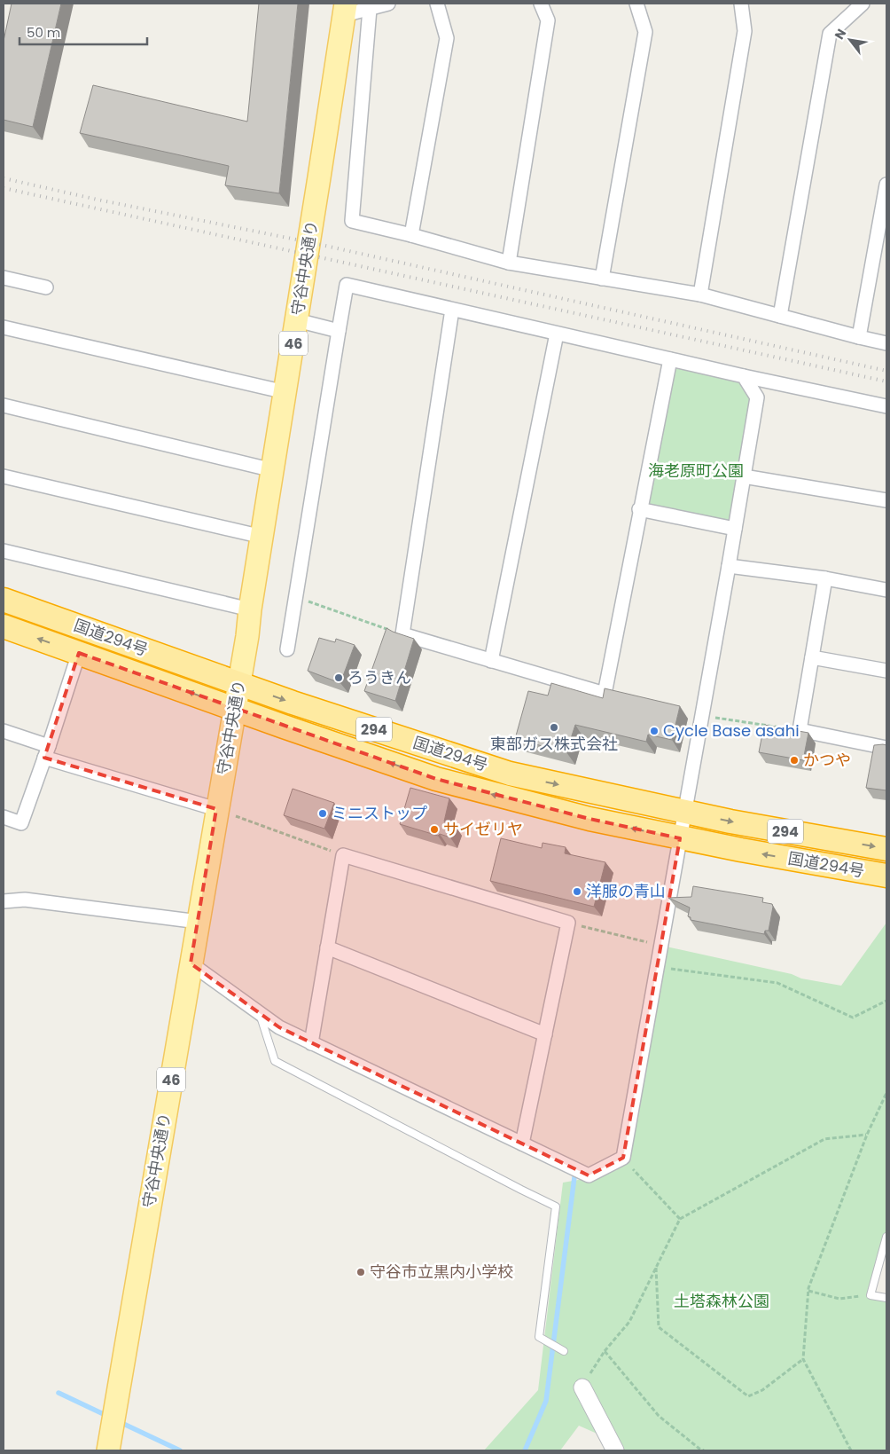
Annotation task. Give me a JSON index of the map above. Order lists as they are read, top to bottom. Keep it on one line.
{"streets":{"highway":["国道294号","294"],"main road":["守谷中央通り","46"]},"crossings":[["守谷中央通り","国道294号"]],"parks":["海老原町公園","土塔森林公園"],"places":["ろうきん","東部ガス株式会社","Cycle Base asahi","かつや","ミニストップ","サイゼリヤ","洋服の青山","守谷市立黒内小学校"],"scale_bar":"50 m","north":"top left"}
